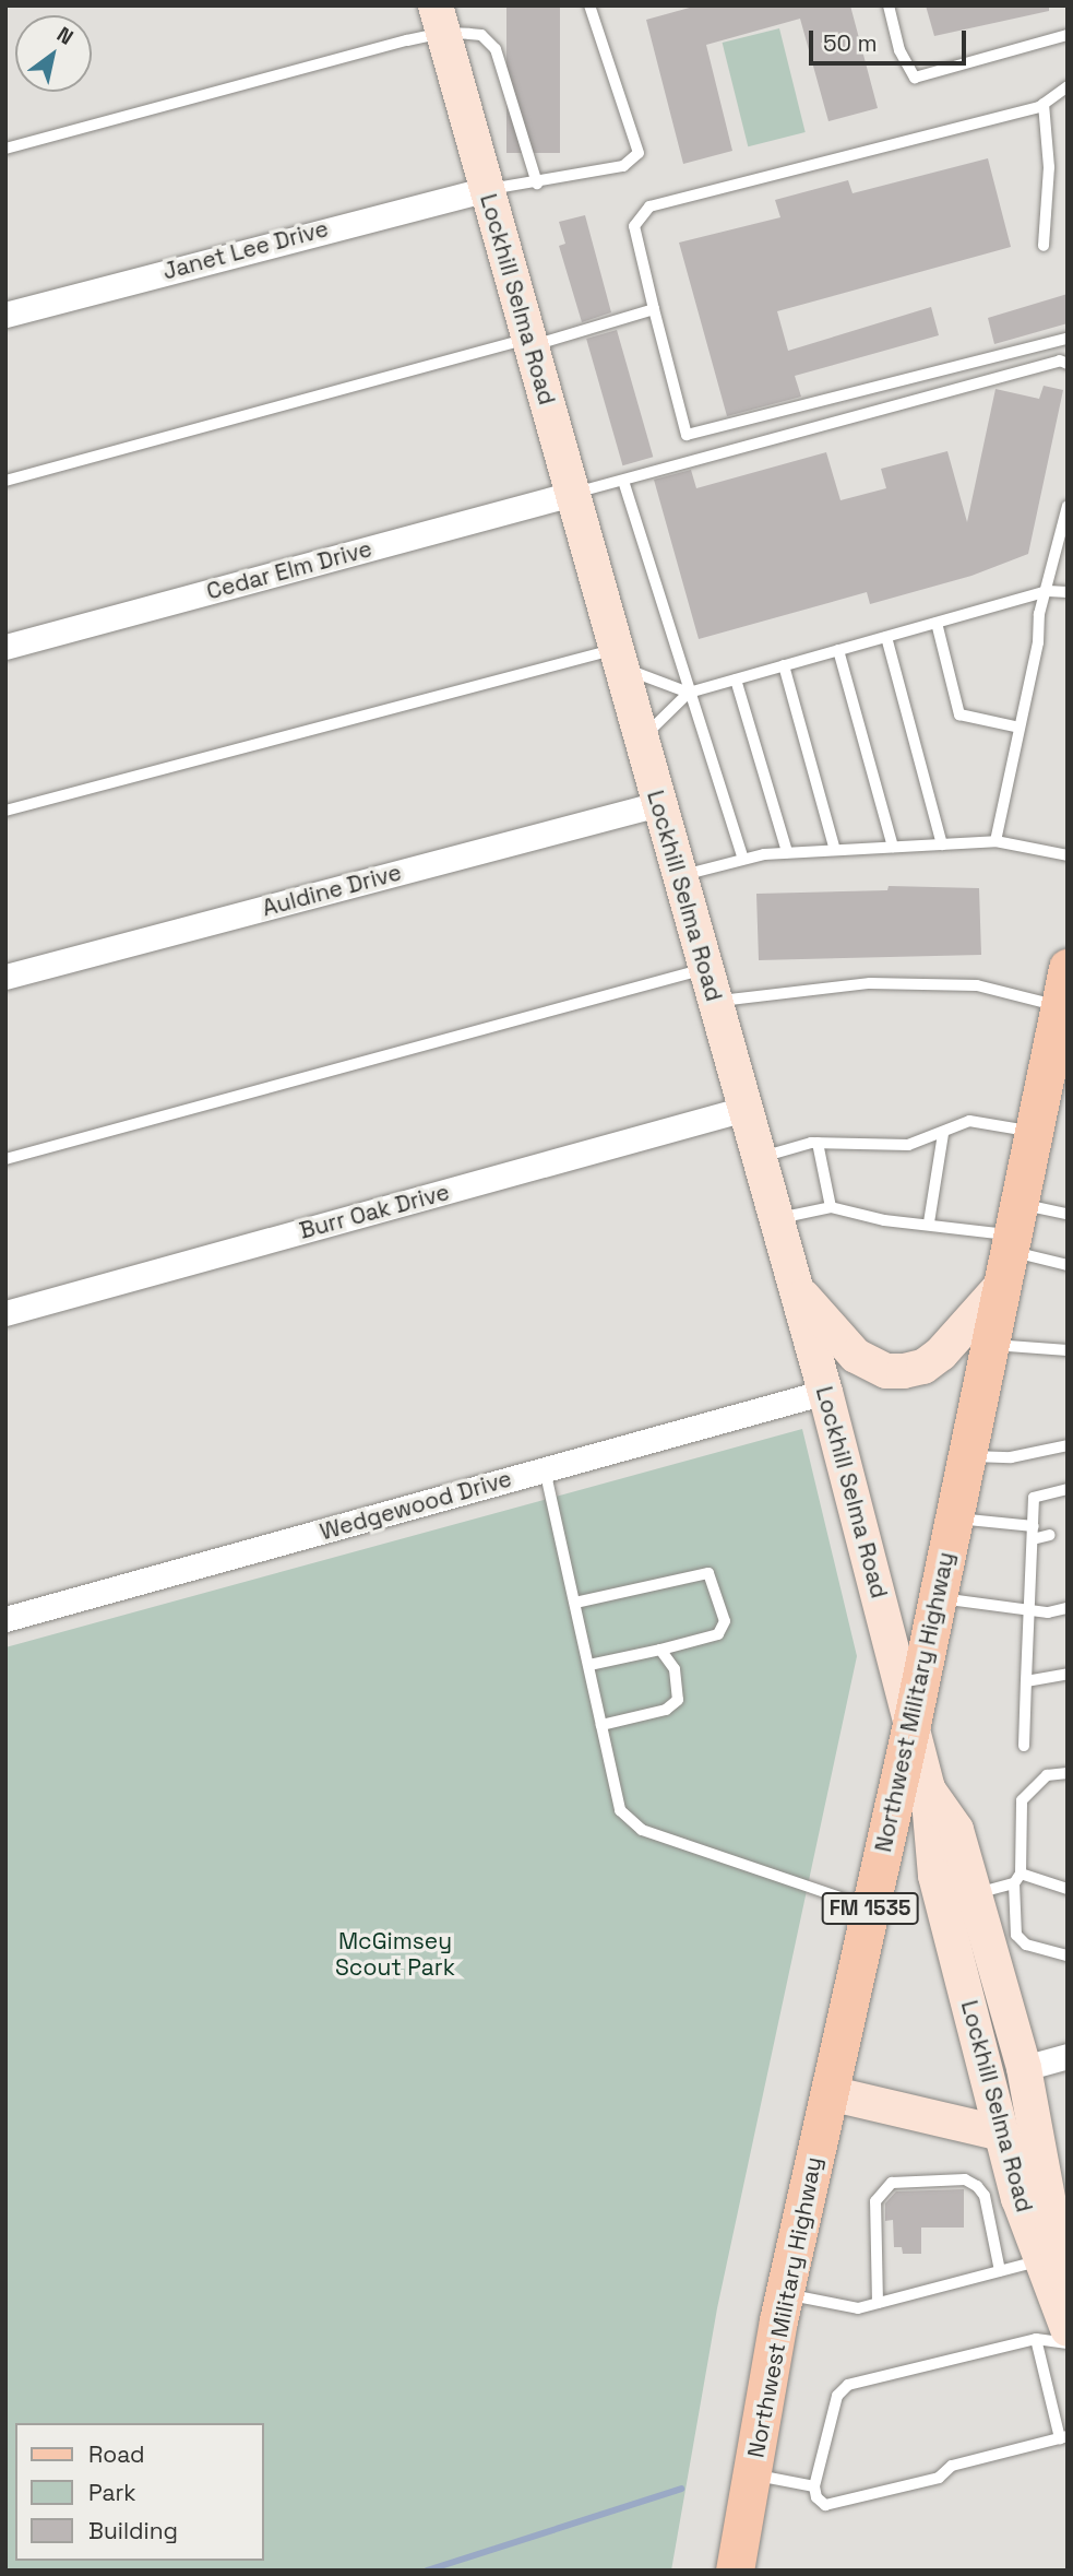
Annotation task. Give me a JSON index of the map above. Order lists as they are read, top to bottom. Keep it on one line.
{"streets":{"main road":["Lockhill Selma Road","Northwest Military Highway","FM 1535"],"street":["Janet Lee Drive","Cedar Elm Drive","Auldine Drive","Burr Oak Drive","Wedgewood Drive"]},"crossings":[["Janet Lee Drive","Lockhill Selma Road"],["Lockhill Selma Road","Cedar Elm Drive"],["Lockhill Selma Road","Auldine Drive"],["Lockhill Selma Road","Burr Oak Drive"],["Lockhill Selma Road","Wedgewood Drive"],["Lockhill Selma Road","Northwest Military Highway"]],"parks":["McGimsey Scout Park"],"legend":["Road","Park","Building"],"scale_bar":"50 m","north":"top right"}
